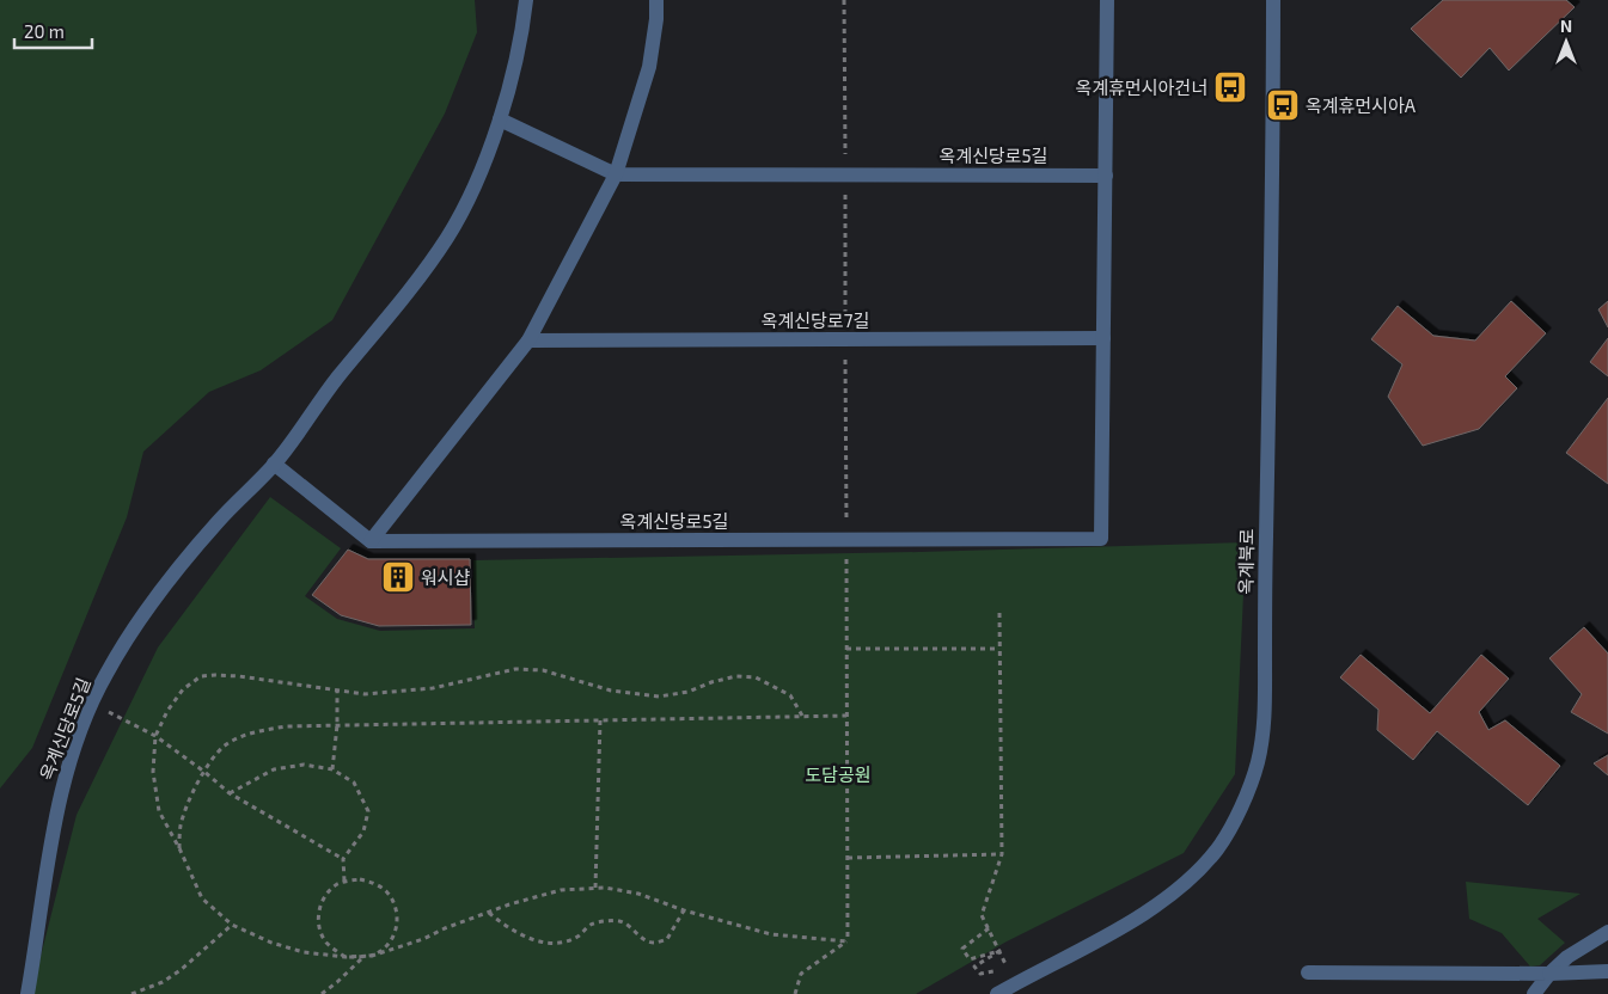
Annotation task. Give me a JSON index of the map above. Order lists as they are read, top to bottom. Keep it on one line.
{"streets":{"street":["옥계신당로5길","옥계신당로7길","옥계북로"]},"crossings":[["옥계신당로5길","옥계신당로7길"]],"parks":["도담공원"],"places":{"bus stop":["옥계휴먼시아건너","옥계휴먼시아A"],"building":["워시샵"]},"scale_bar":"20 m","north":"top"}
